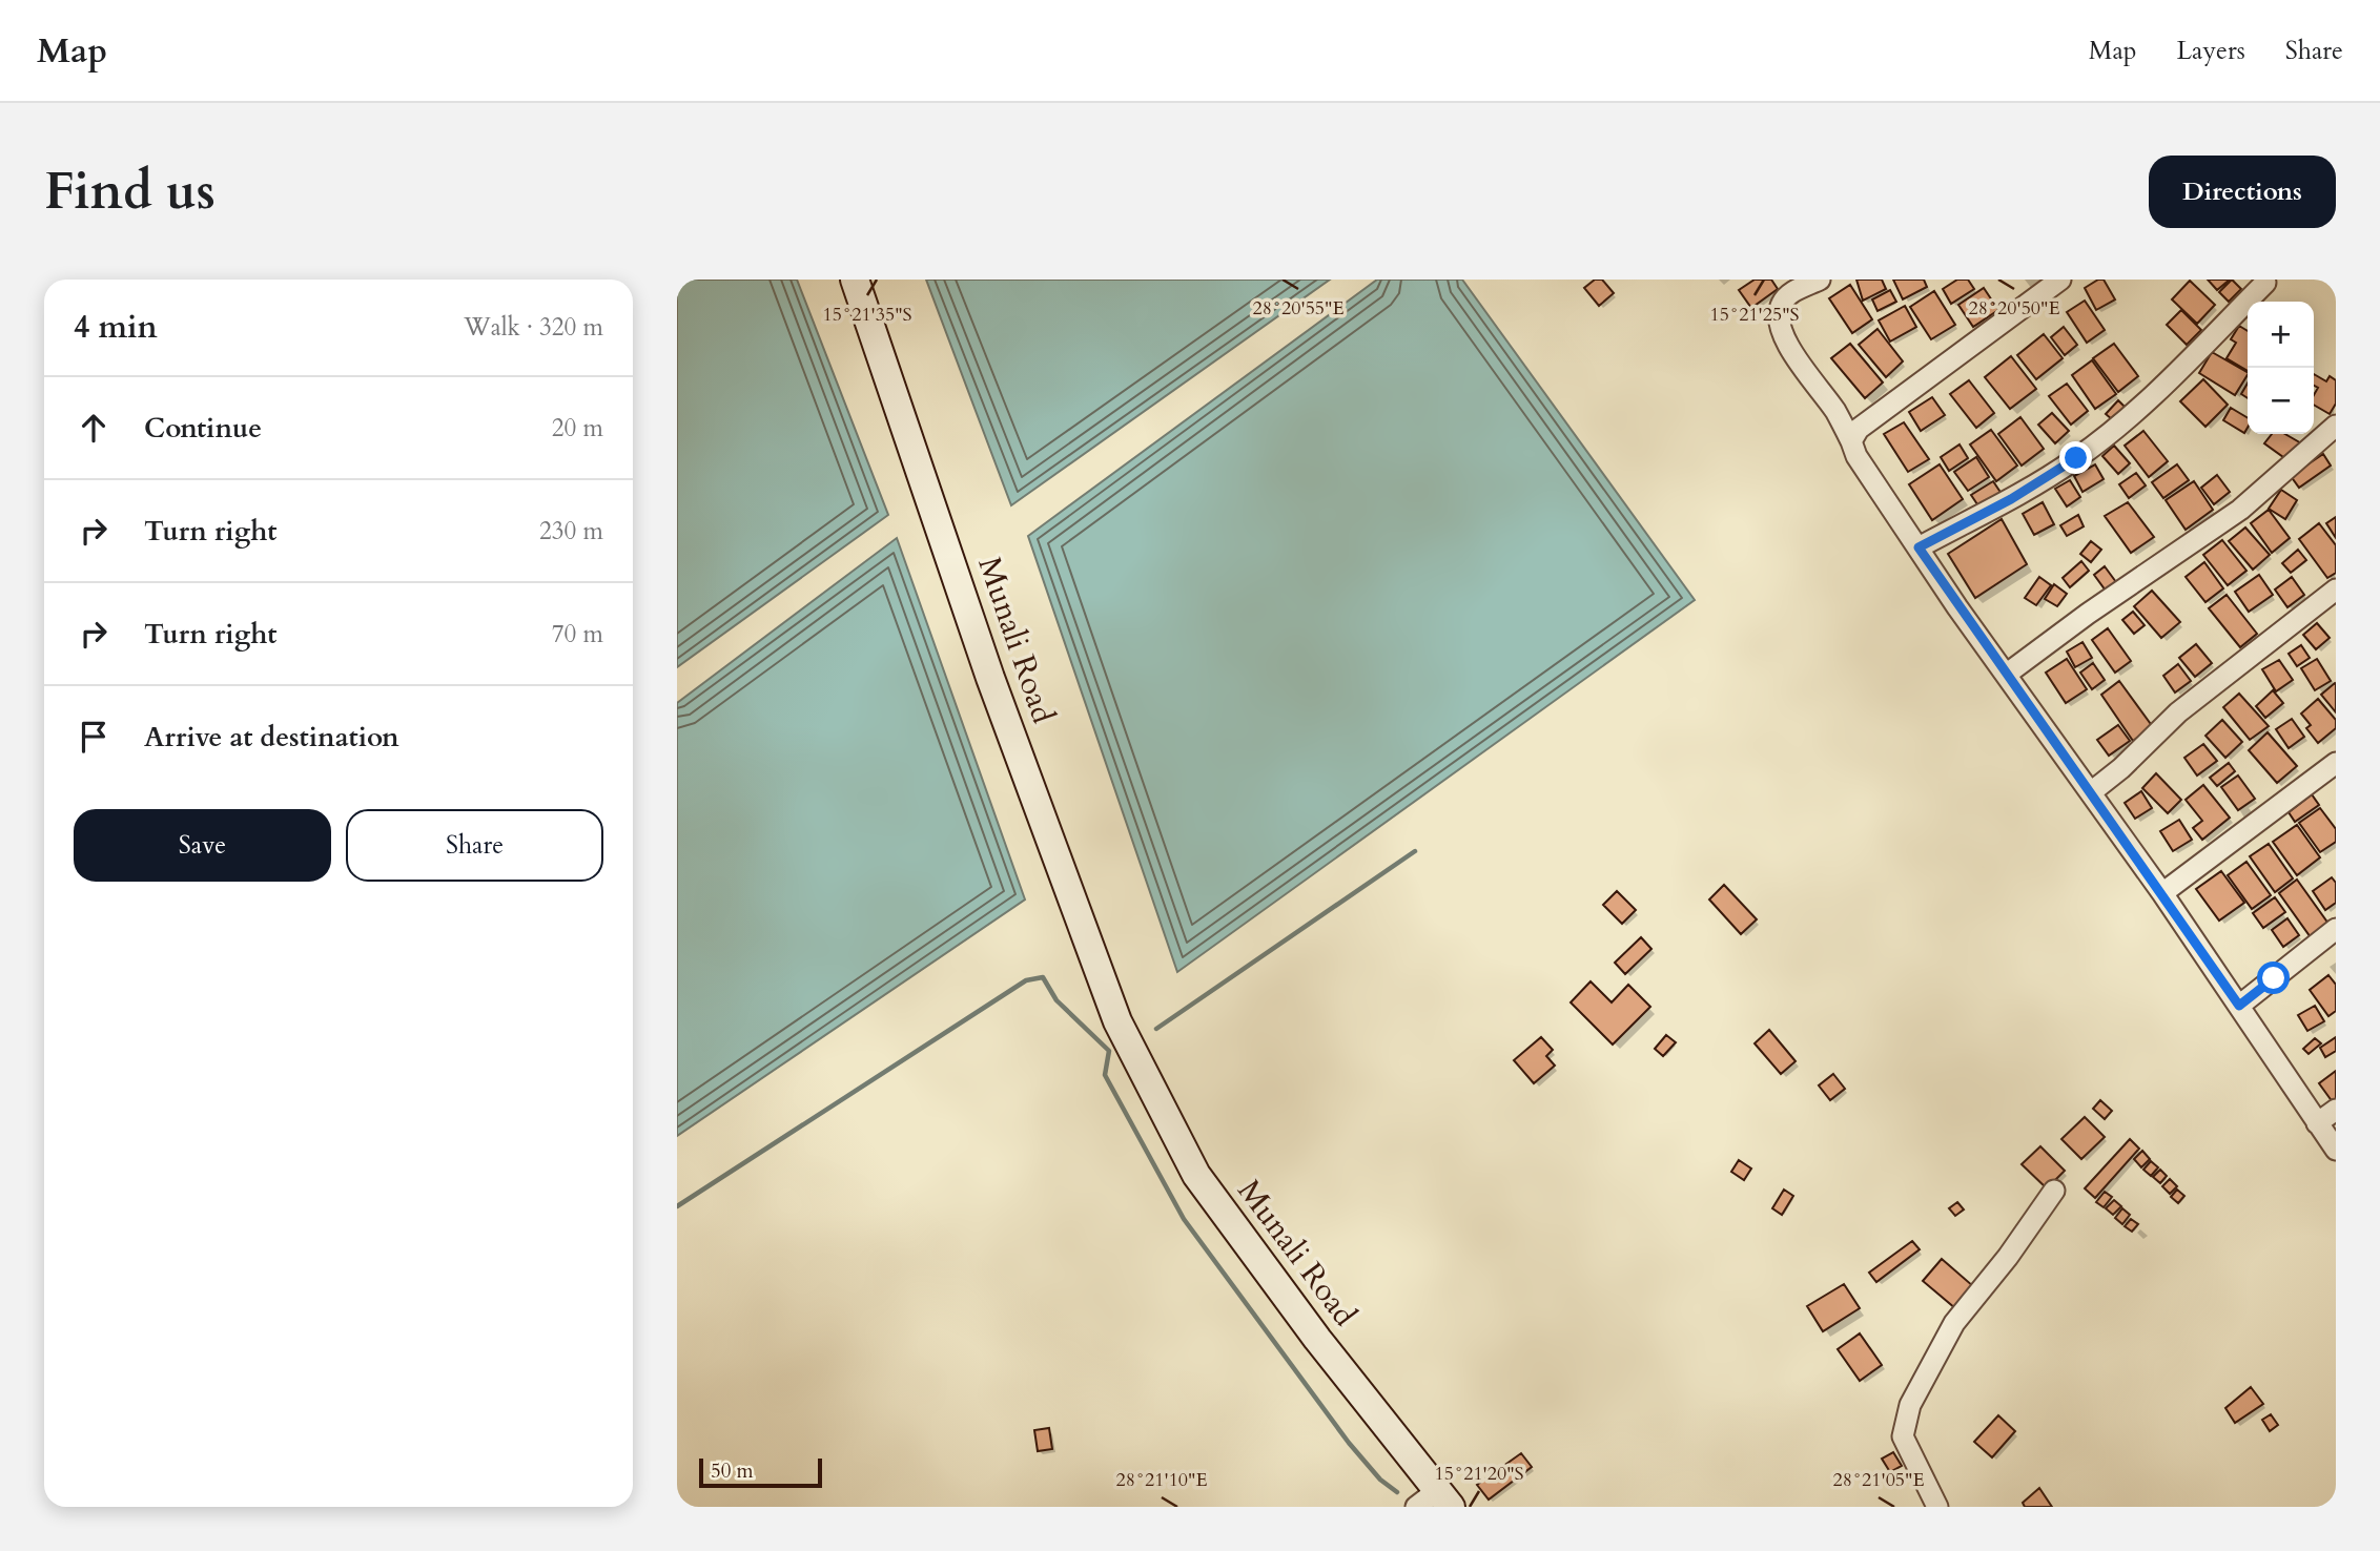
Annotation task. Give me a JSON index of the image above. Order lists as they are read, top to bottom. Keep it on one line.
{"streets":{"main road":["Munali Road"]},"scale_bar":"50 m","page":{"header":"Map","nav":["Map","Layers","Share"],"buttons":["Directions",["Save","Share"]],"title":"Find us","heading":["4 min","Walk · 320 m"],"map_buttons":["+","−"],"list":[["Continue","20 m"],["Turn right","230 m"],["Turn right","70 m"],"Arrive at destination"],"scale":"50 m"},"coordinates":["28°20'55\"E","28°20'50\"E","15°21'35\"S","15°21'25\"S","15°21'20\"S","28°21'10\"E","28°21'05\"E"]}
